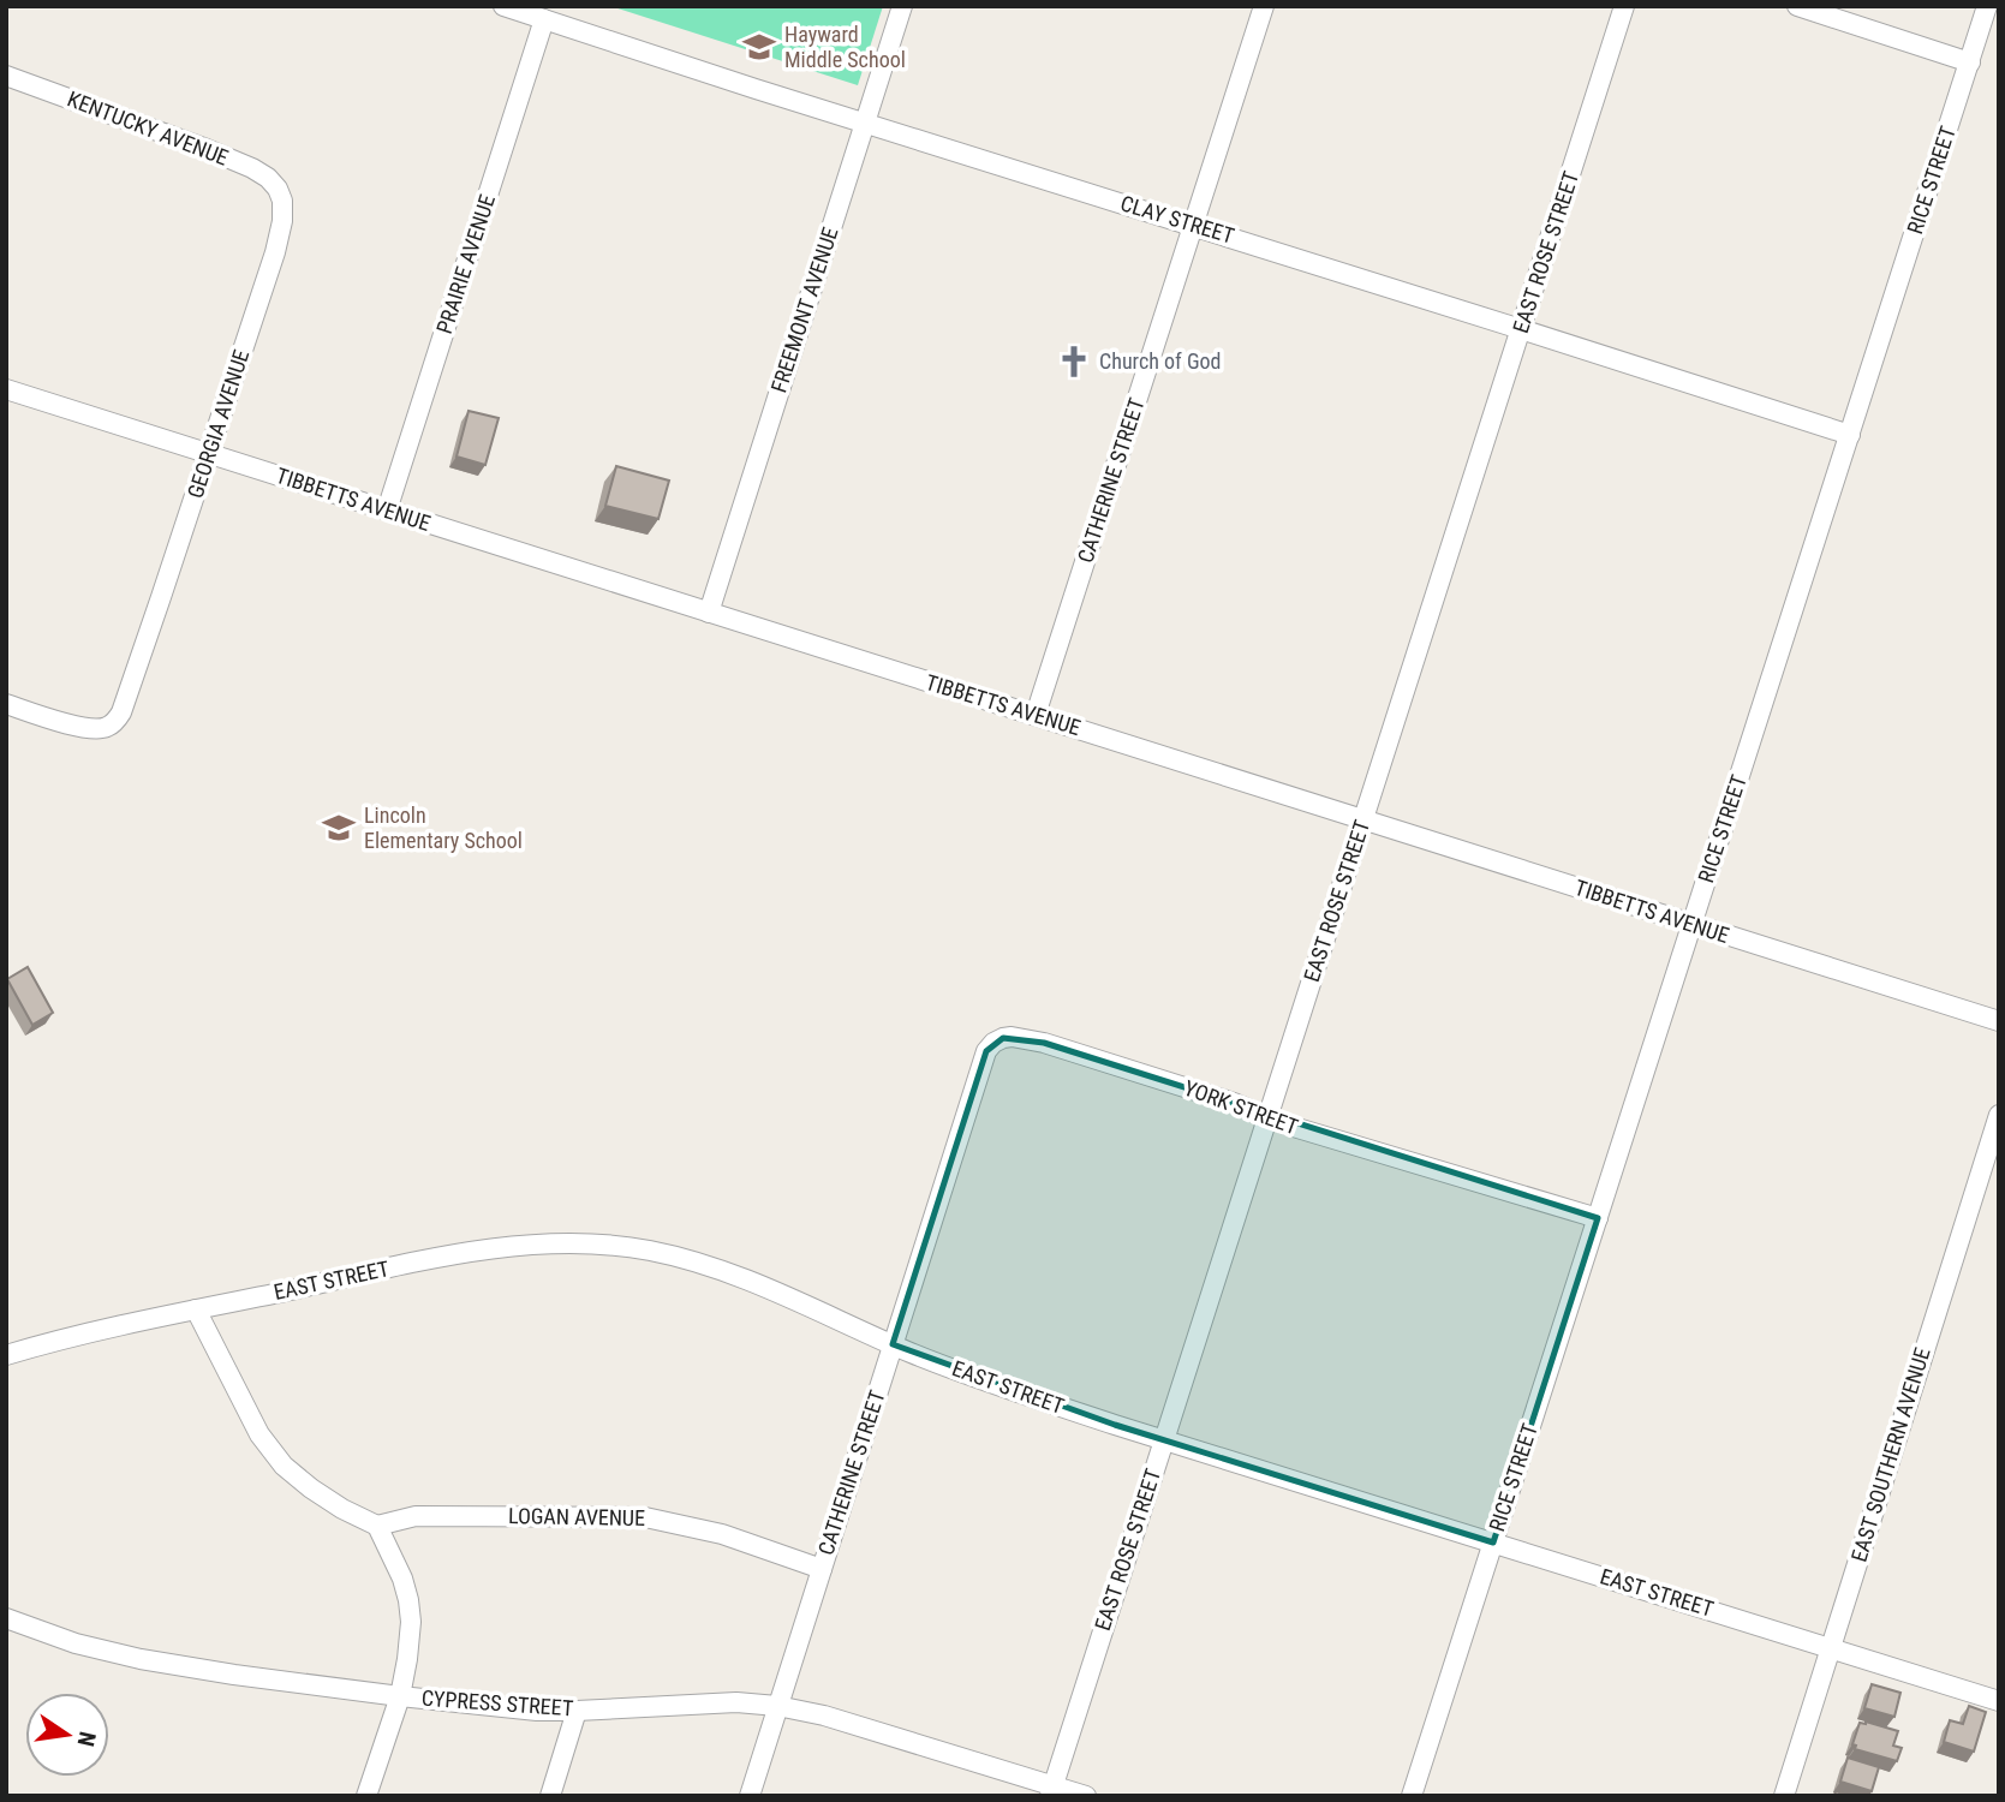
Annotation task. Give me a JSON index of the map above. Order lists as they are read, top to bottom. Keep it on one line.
{"streets":{"street":["KENTUCKY AVENUE","RICE STREET","CLAY STREET","EAST ROSE STREET","PRAIRIE AVENUE","FREEMONT AVENUE","GEORGIA AVENUE","CATHERINE STREET","TIBBETTS AVENUE","YORK STREET","EAST STREET","EAST SOUTHERN AVENUE","LOGAN AVENUE","CYPRESS STREET"]},"crossings":[["KENTUCKY AVENUE","GEORGIA AVENUE"],["RICE STREET","CLAY STREET"],["RICE STREET","TIBBETTS AVENUE"],["RICE STREET","YORK STREET"],["RICE STREET","EAST STREET"],["CLAY STREET","EAST ROSE STREET"],["CLAY STREET","PRAIRIE AVENUE"],["CLAY STREET","FREEMONT AVENUE"],["CLAY STREET","CATHERINE STREET"],["EAST ROSE STREET","TIBBETTS AVENUE"],["EAST ROSE STREET","YORK STREET"],["EAST ROSE STREET","EAST STREET"],["EAST ROSE STREET","CYPRESS STREET"],["PRAIRIE AVENUE","TIBBETTS AVENUE"],["FREEMONT AVENUE","TIBBETTS AVENUE"],["GEORGIA AVENUE","TIBBETTS AVENUE"],["CATHERINE STREET","TIBBETTS AVENUE"],["CATHERINE STREET","YORK STREET"],["CATHERINE STREET","EAST STREET"],["CATHERINE STREET","LOGAN AVENUE"],["CATHERINE STREET","CYPRESS STREET"],["EAST STREET","EAST SOUTHERN AVENUE"]],"places":{"school or university":["Hayward Middle School","Lincoln Elementary School"],"church":["Church of God"]},"north":"right"}
